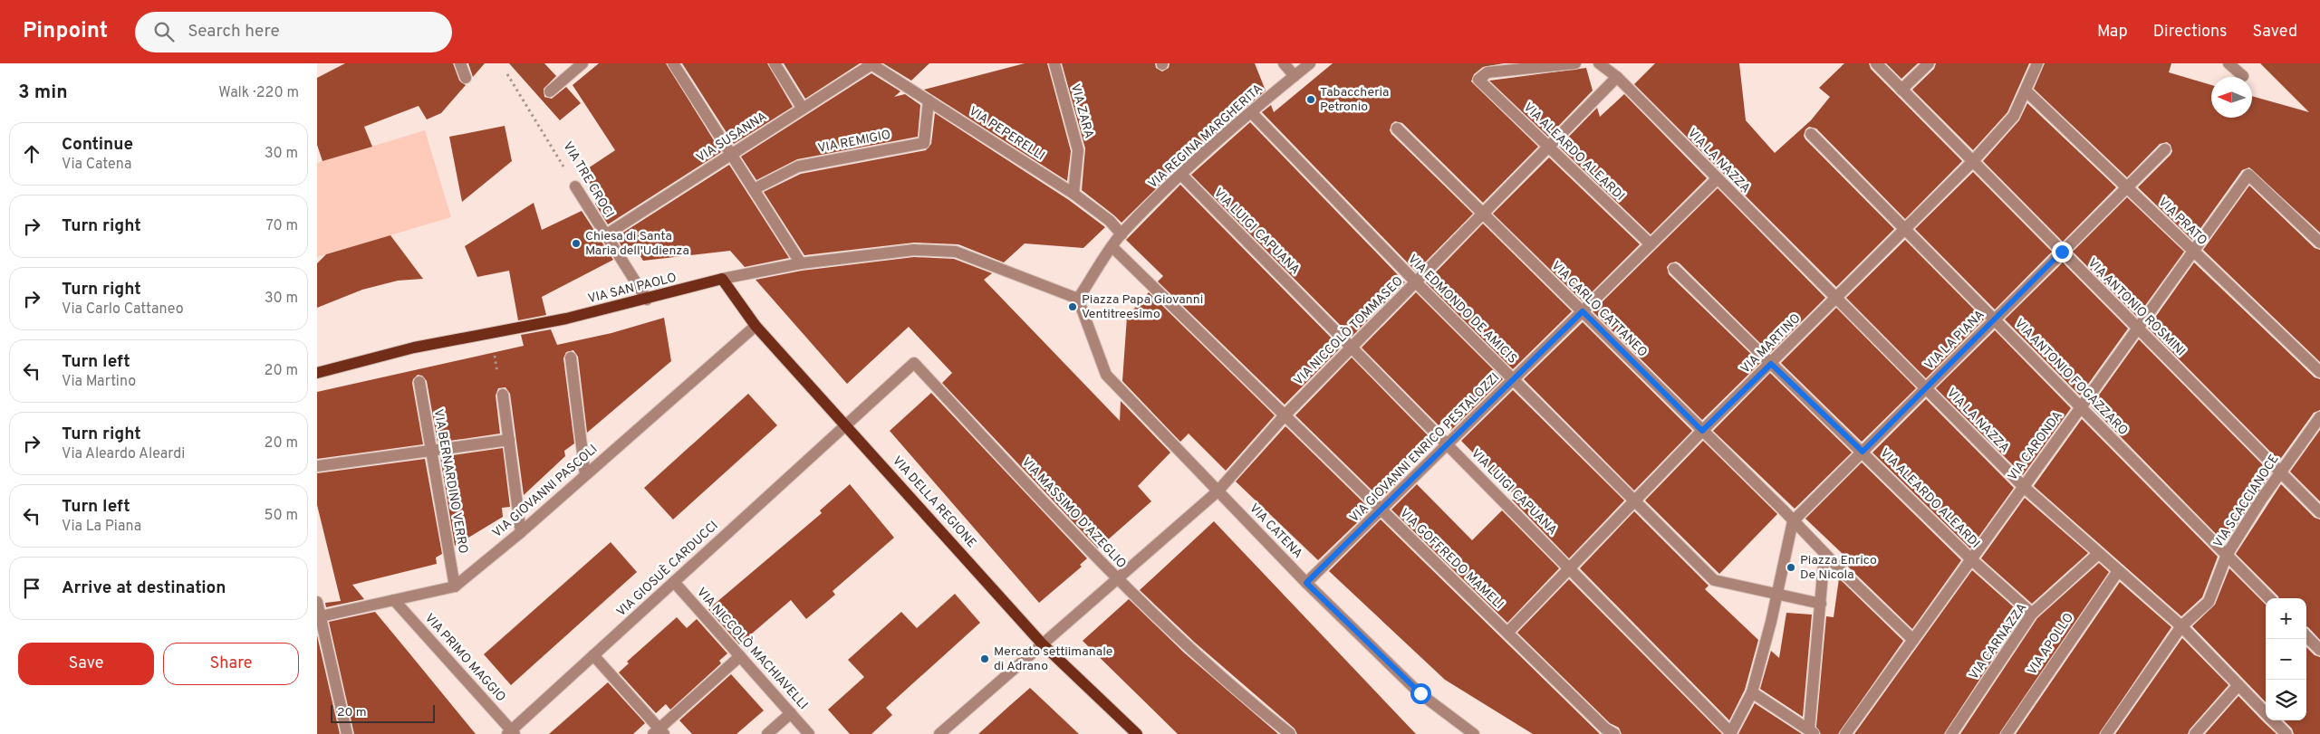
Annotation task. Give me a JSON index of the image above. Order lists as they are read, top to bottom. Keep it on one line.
{"streets":{"main road":["VIA SAN PAOLO","VIA DELLA REGIONE"],"street":["VIA ZARA","VIA PEPERELLI","VIA REGINA MARGHERITA","VIA SUSANNA","VIA REMIGIO","VIA ALEARDO ALEARDI","VIA LA NAZZA","VIA TRE CROCI","VIA PRATO","VIA LUIGI CAPUANA","VIA ANTONIO ROSMINI","VIA EDMONDO DE AMICIS","VIA CARLO CATTANEO","VIA NICCOLÒ TOMMASEO","VIA LA PIANA","VIA MARTINO","VIA ANTONIO FOGAZZARO","VIA CARONDA","VIA GIOVANNI ENRICO PESTALOZZI","VIA BERNARDINO VERRO","VIA GIOVANNI PASCOLI","VIA SCACCIANOCE","VIA MASSIMO D'AZEGLIO","VIA CATENA","VIA GOFFREDO MAMELI","VIA GIOSUÈ CARDUCCI","VIA CARNAZZA","VIA APOLLO","VIA NICCOLÒ MACHIAVELLI","VIA PRIMO MAGGIO"]},"crossings":[["VIA ZARA","VIA PEPERELLI"],["VIA PEPERELLI","VIA REGINA MARGHERITA"],["VIA PEPERELLI","VIA SUSANNA"],["VIA PEPERELLI","VIA REMIGIO"],["VIA REGINA MARGHERITA","VIA LUIGI CAPUANA"],["VIA REGINA MARGHERITA","VIA SAN PAOLO"],["VIA REGINA MARGHERITA","VIA EDMONDO DE AMICIS"],["VIA REGINA MARGHERITA","VIA CATENA"],["VIA REGINA MARGHERITA","VIA GOFFREDO MAMELI"],["VIA SUSANNA","VIA TRE CROCI"],["VIA ALEARDO ALEARDI","VIA NICCOLÒ TOMMASEO"],["VIA ALEARDO ALEARDI","VIA LA PIANA"],["VIA ALEARDO ALEARDI","VIA MARTINO"],["VIA ALEARDO ALEARDI","VIA CARONDA"],["VIA ALEARDO ALEARDI","VIA GIOVANNI ENRICO PESTALOZZI"],["VIA ALEARDO ALEARDI","VIA CARNAZZA"],["VIA LA NAZZA","VIA NICCOLÒ TOMMASEO"],["VIA LA NAZZA","VIA LA PIANA"],["VIA LA NAZZA","VIA MARTINO"],["VIA LA NAZZA","VIA CARONDA"],["VIA LA NAZZA","VIA GIOVANNI ENRICO PESTALOZZI"],["VIA LA NAZZA","VIA SCACCIANOCE"],["VIA LA NAZZA","VIA CARNAZZA"],["VIA LA NAZZA","VIA APOLLO"],["VIA TRE CROCI","VIA SAN PAOLO"],["VIA PRATO","VIA LA PIANA"],["VIA PRATO","VIA MARTINO"],["VIA PRATO","VIA CARONDA"],["VIA LUIGI CAPUANA","VIA NICCOLÒ TOMMASEO"],["VIA LUIGI CAPUANA","VIA MARTINO"],["VIA LUIGI CAPUANA","VIA GIOVANNI ENRICO PESTALOZZI"],["VIA SAN PAOLO","VIA DELLA REGIONE"],["VIA SAN PAOLO","VIA CATENA"],["VIA ANTONIO ROSMINI","VIA LA PIANA"],["VIA ANTONIO ROSMINI","VIA MARTINO"],["VIA ANTONIO ROSMINI","VIA CARONDA"],["VIA ANTONIO ROSMINI","VIA SCACCIANOCE"],["VIA EDMONDO DE AMICIS","VIA NICCOLÒ TOMMASEO"],["VIA EDMONDO DE AMICIS","VIA MARTINO"],["VIA EDMONDO DE AMICIS","VIA GIOVANNI ENRICO PESTALOZZI"],["VIA CARLO CATTANEO","VIA NICCOLÒ TOMMASEO"],["VIA CARLO CATTANEO","VIA LA PIANA"],["VIA CARLO CATTANEO","VIA MARTINO"],["VIA CARLO CATTANEO","VIA CARONDA"],["VIA CARLO CATTANEO","VIA GIOVANNI ENRICO PESTALOZZI"],["VIA NICCOLÒ TOMMASEO","VIA DELLA REGIONE"],["VIA NICCOLÒ TOMMASEO","VIA MASSIMO D'AZEGLIO"],["VIA NICCOLÒ TOMMASEO","VIA CATENA"],["VIA NICCOLÒ TOMMASEO","VIA GOFFREDO MAMELI"],["VIA LA PIANA","VIA ANTONIO FOGAZZARO"],["VIA MARTINO","VIA ANTONIO FOGAZZARO"],["VIA MARTINO","VIA GOFFREDO MAMELI"],["VIA ANTONIO FOGAZZARO","VIA CARONDA"],["VIA ANTONIO FOGAZZARO","VIA SCACCIANOCE"],["VIA GIOVANNI ENRICO PESTALOZZI","VIA CATENA"],["VIA GIOVANNI ENRICO PESTALOZZI","VIA GOFFREDO MAMELI"],["VIA BERNARDINO VERRO","VIA GIOVANNI PASCOLI"],["VIA GIOVANNI PASCOLI","VIA DELLA REGIONE"],["VIA GIOVANNI PASCOLI","VIA PRIMO MAGGIO"],["VIA DELLA REGIONE","VIA MASSIMO D'AZEGLIO"],["VIA DELLA REGIONE","VIA GIOSUÈ CARDUCCI"],["VIA MASSIMO D'AZEGLIO","VIA GIOSUÈ CARDUCCI"],["VIA GIOSUÈ CARDUCCI","VIA NICCOLÒ MACHIAVELLI"],["VIA GIOSUÈ CARDUCCI","VIA PRIMO MAGGIO"]],"places":["Tabaccheria Petronio","Chiesa di Santa Maria dell'Udienza","Piazza Papa Giovanni Ventitreesimo","Piazza Enrico De Nicola","Mercato settiimanale di Adrano"],"scale_bar":"20 m","north":"left","page":{"header":"Pinpoint","search":"Search here","nav":["Map","Directions","Saved"],"heading":["3 min","Walk · 220 m"],"list":[["Continue","Via Catena","30 m"],["Turn right","70 m"],["Turn right","Via Carlo Cattaneo","30 m"],["Turn left","Via Martino","20 m"],["Turn right","Via Aleardo Aleardi","20 m"],["Turn left","Via La Piana","50 m"],"Arrive at destination"],"map_buttons":["+","−"],"buttons":["Save","Share"],"scale":"20 m"}}
